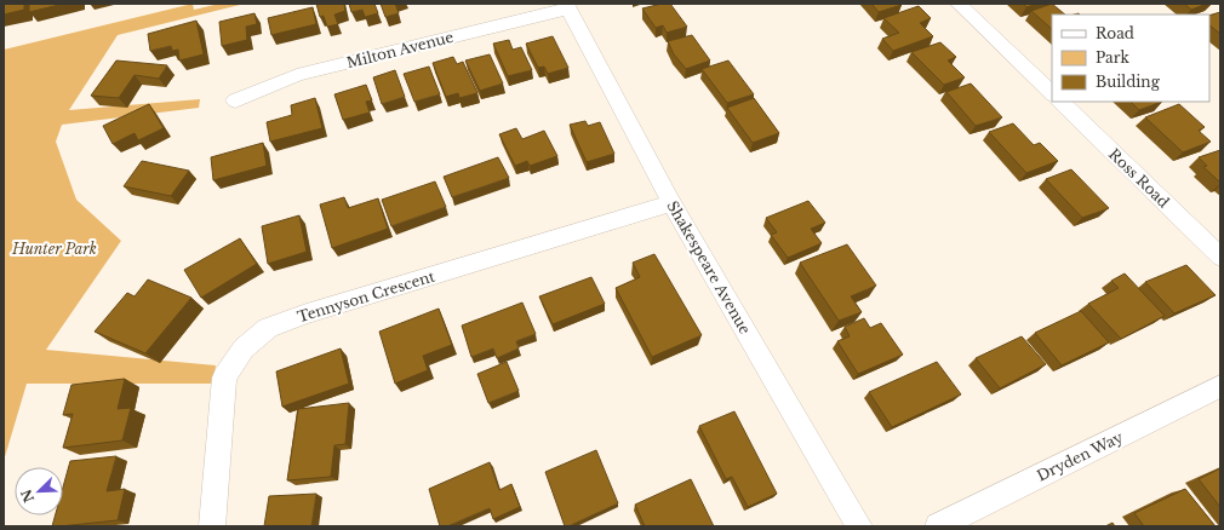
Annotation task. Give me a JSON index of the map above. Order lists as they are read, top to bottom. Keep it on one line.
{"streets":{"street":["Milton Avenue","Ross Road","Shakespeare Avenue","Tennyson Crescent","Dryden Way"]},"crossings":[["Milton Avenue","Shakespeare Avenue"],["Shakespeare Avenue","Tennyson Crescent"]],"parks":["Hunter Park"],"legend":["Road","Park","Building"],"north":"bottom left"}
